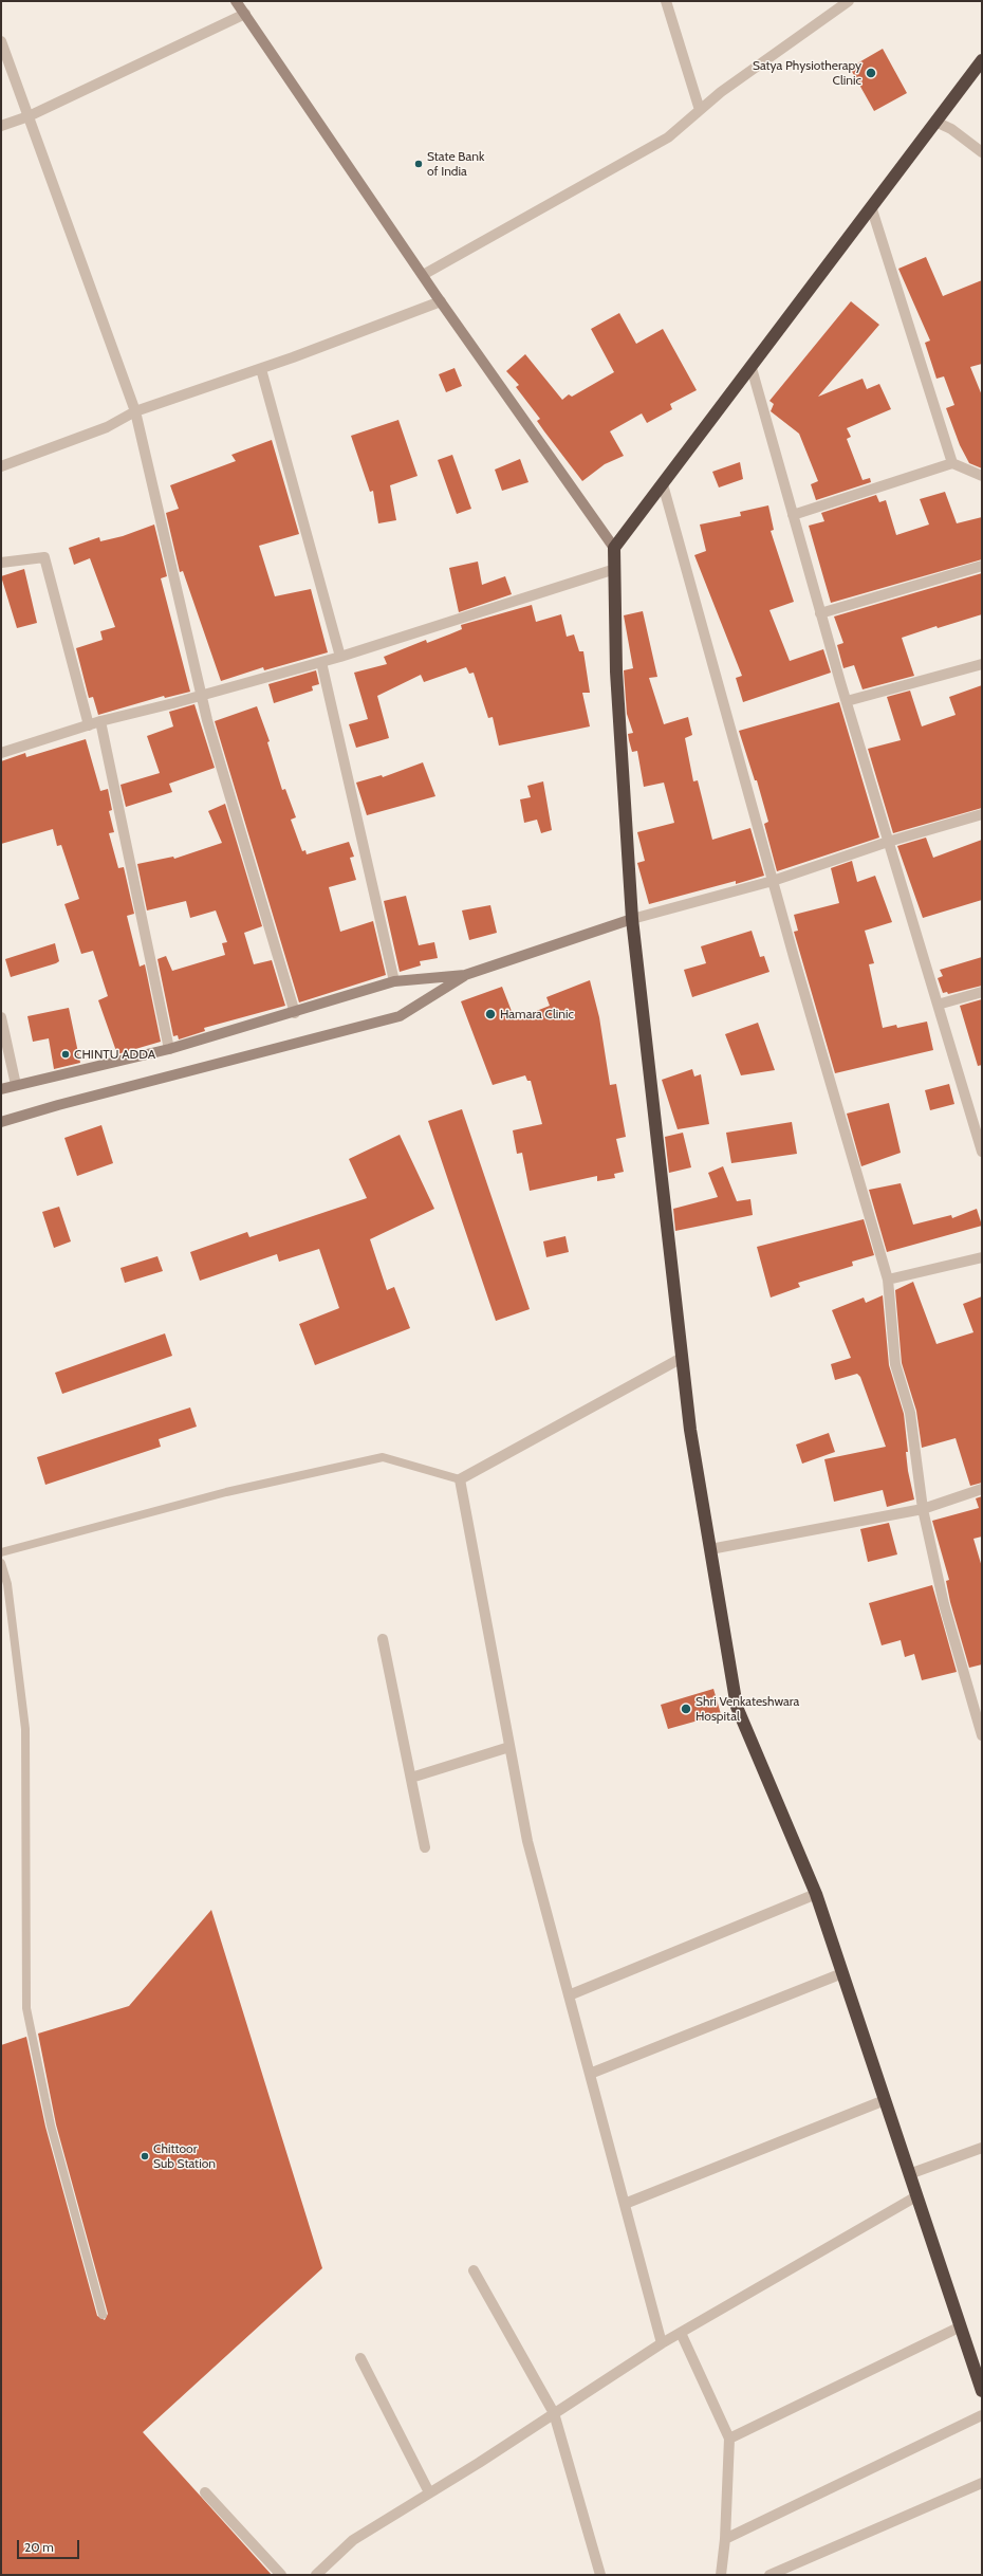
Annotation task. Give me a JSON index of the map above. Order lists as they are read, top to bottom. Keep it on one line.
{"places":["Satya Physiotherapy Clinic","State Bank of India","Hamara Clinic","CHINTU ADDA","Shri Venkateshwara Hospital","Chittoor Sub Station"],"scale_bar":"20 m"}
